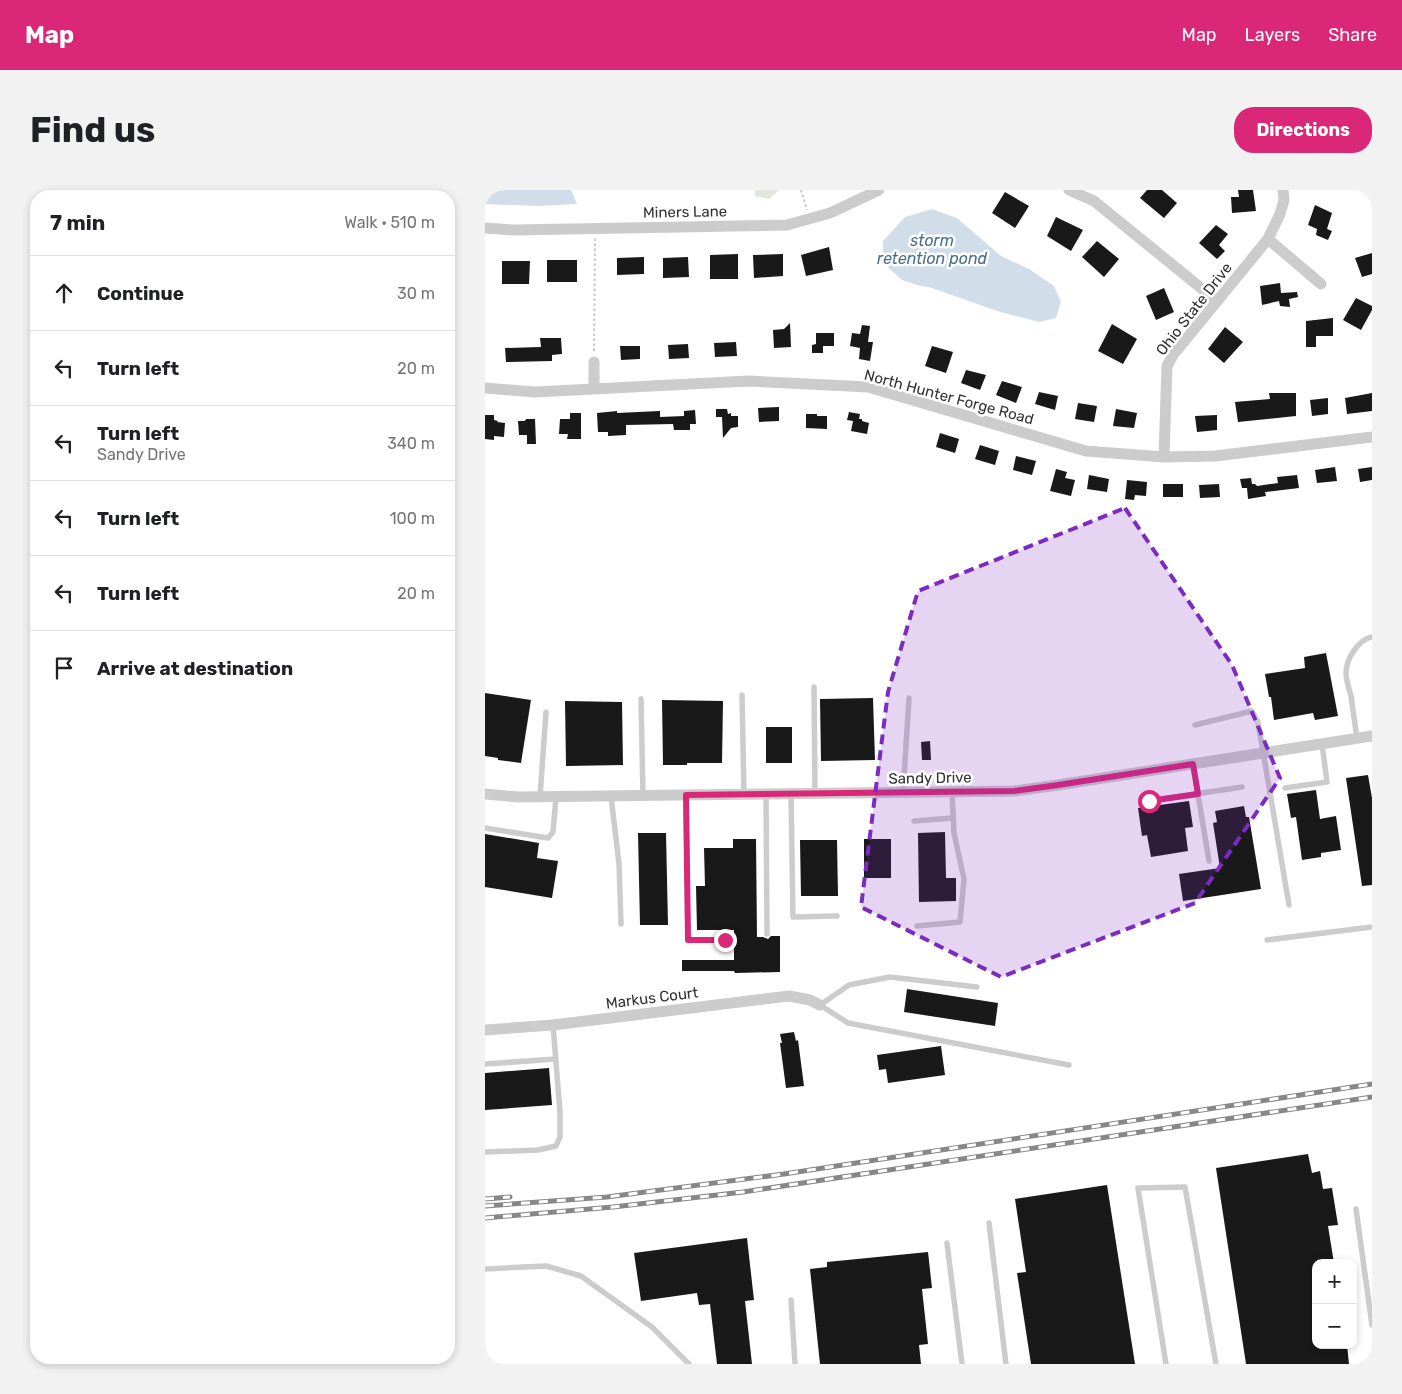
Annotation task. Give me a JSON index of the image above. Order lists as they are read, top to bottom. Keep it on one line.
{"streets":{"street":["Miners Lane","Ohio State Drive","North Hunter Forge Road","Sandy Drive","Markus Court"]},"crossings":[["Ohio State Drive","North Hunter Forge Road"]],"water":["storm retention pond"],"page":{"header":"Map","nav":["Map","Layers","Share"],"buttons":"Directions","title":"Find us","heading":["7 min","Walk · 510 m"],"list":[["Continue","30 m"],["Turn left","20 m"],["Turn left","Sandy Drive","340 m"],["Turn left","100 m"],["Turn left","20 m"],"Arrive at destination"],"map_buttons":["+","−"]}}
